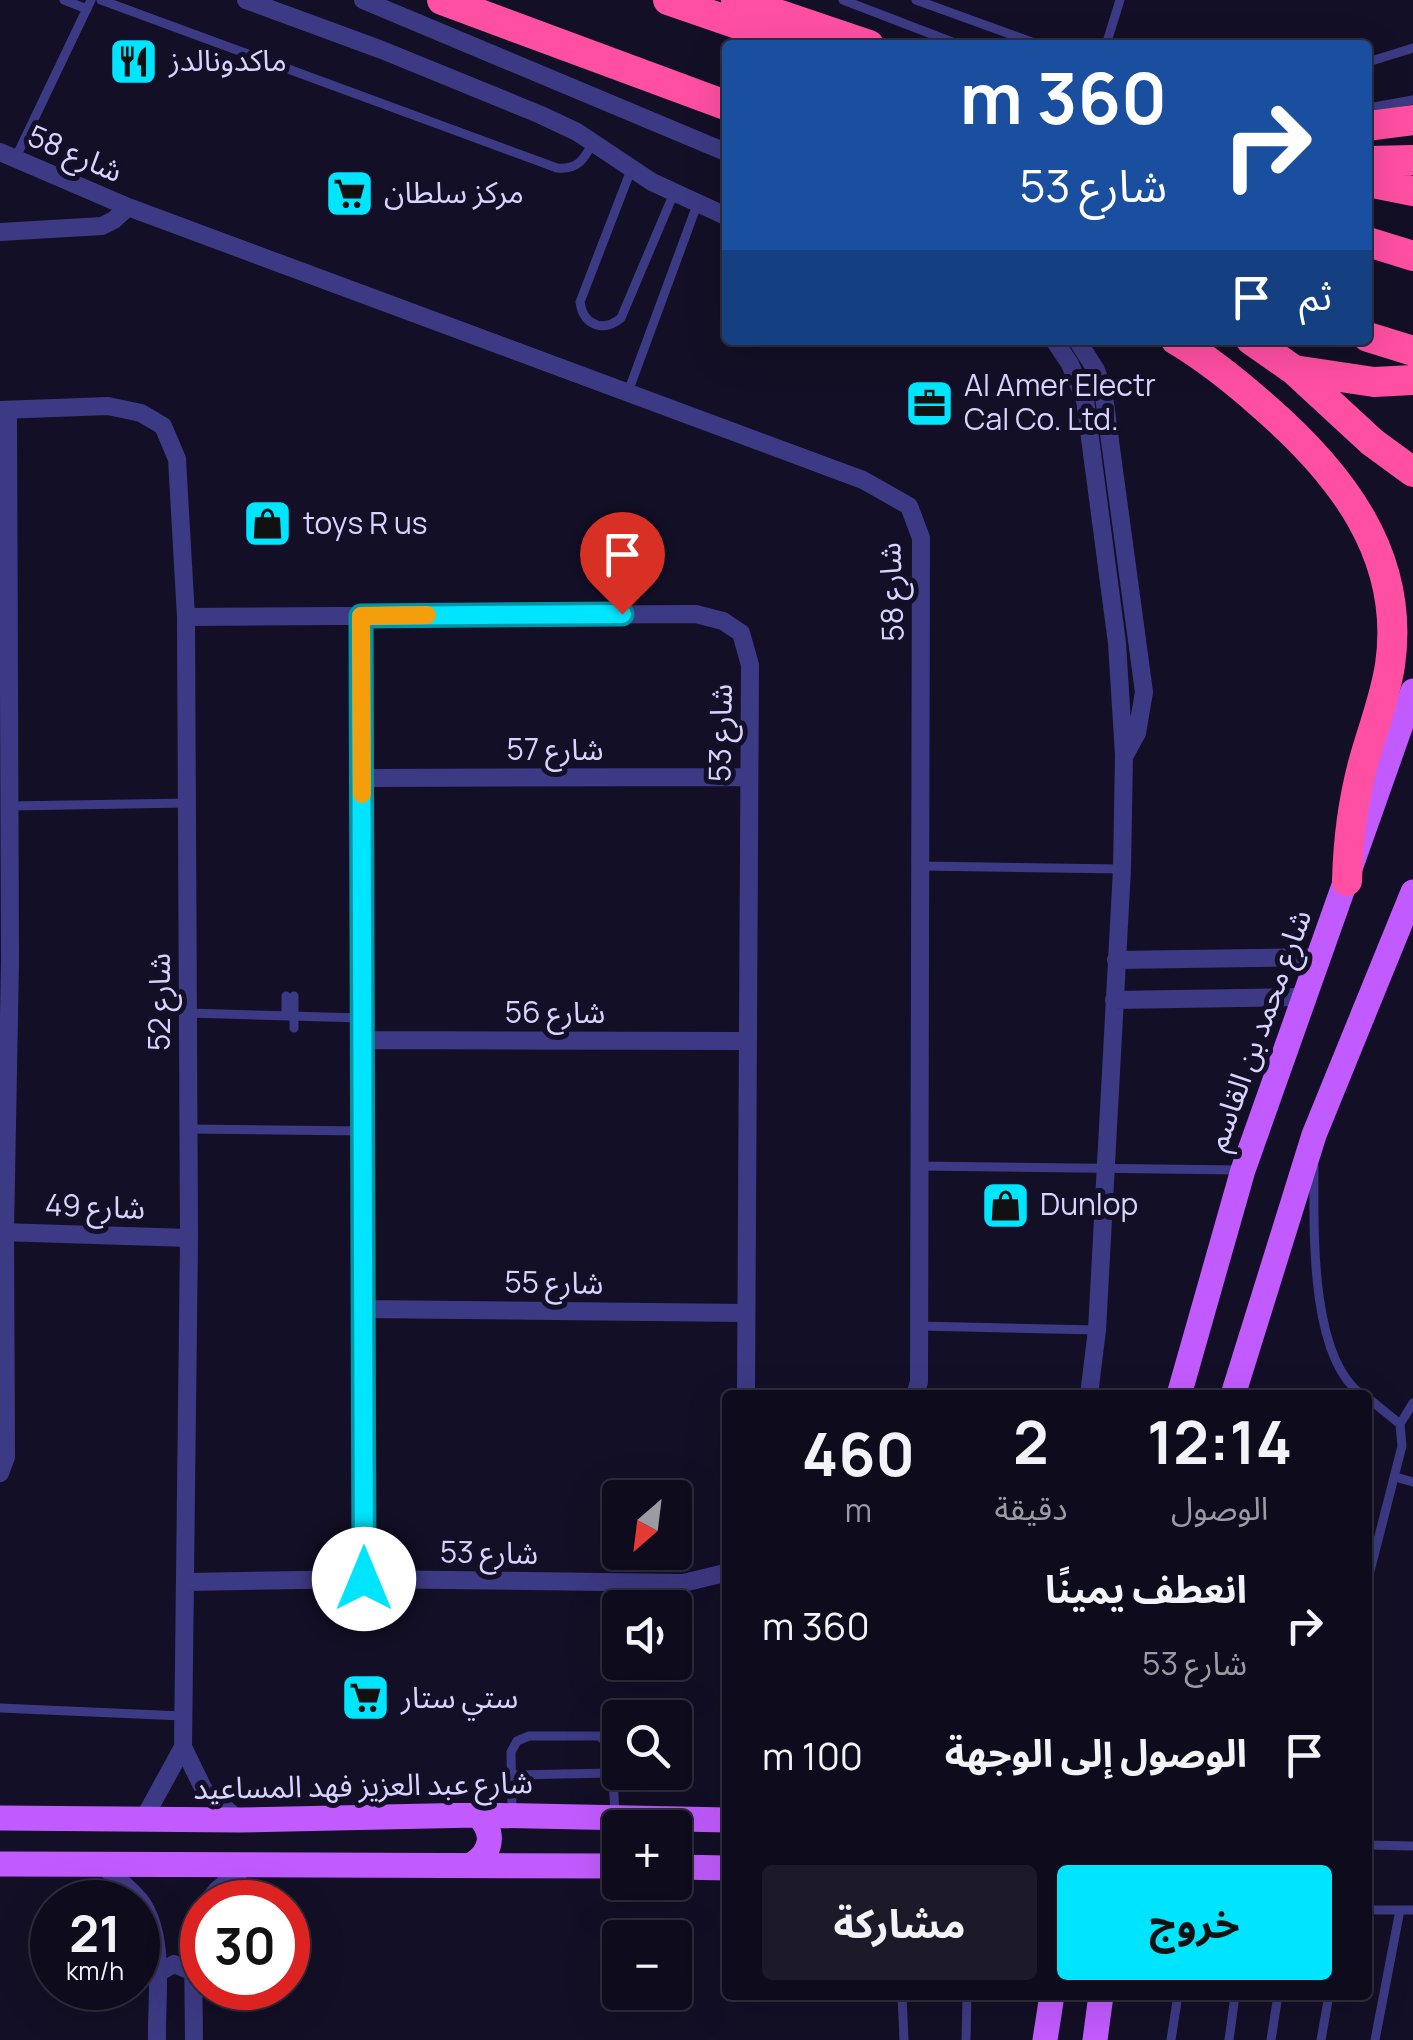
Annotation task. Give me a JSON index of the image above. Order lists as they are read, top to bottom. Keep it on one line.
{"streets":{"main road":["شارع محمد بن القاسم","شارع عبد العزيز فهد المساعيد"],"street":["شارع 58","شارع 53","شارع 57","شارع 52","شارع 56","شارع 49","شارع 55"]},"crossings":[["شارع 53","شارع 57"],["شارع 53","شارع 52"],["شارع 53","شارع 56"],["شارع 53","شارع 55"],["شارع 52","شارع 49"],["شارع 52","شارع عبد العزيز فهد المساعيد"]],"places":{"restaurant":["ماكدونالدز"],"supermarket":["مركز سلطان","ستي ستار"],"office":["Al Amer Electr Cal Co. Ltd."],"shop":["toys R us","Dunlop"]},"north":"bottom left","page":{"turn":["360 m","شارع 53"],"then":"ثم","eta":["12:14","الوصول","2","دقيقة","460","m"],"map_buttons":["+","−"],"list":[{"name":"انعطف يمينًا","note":"شارع 53","value":"360 m"},{"name":"الوصول إلى الوجهة","value":"100 m"}],"buttons":["خروج","مشاركة"],"speed":"21 km/h","limit":"30"}}
